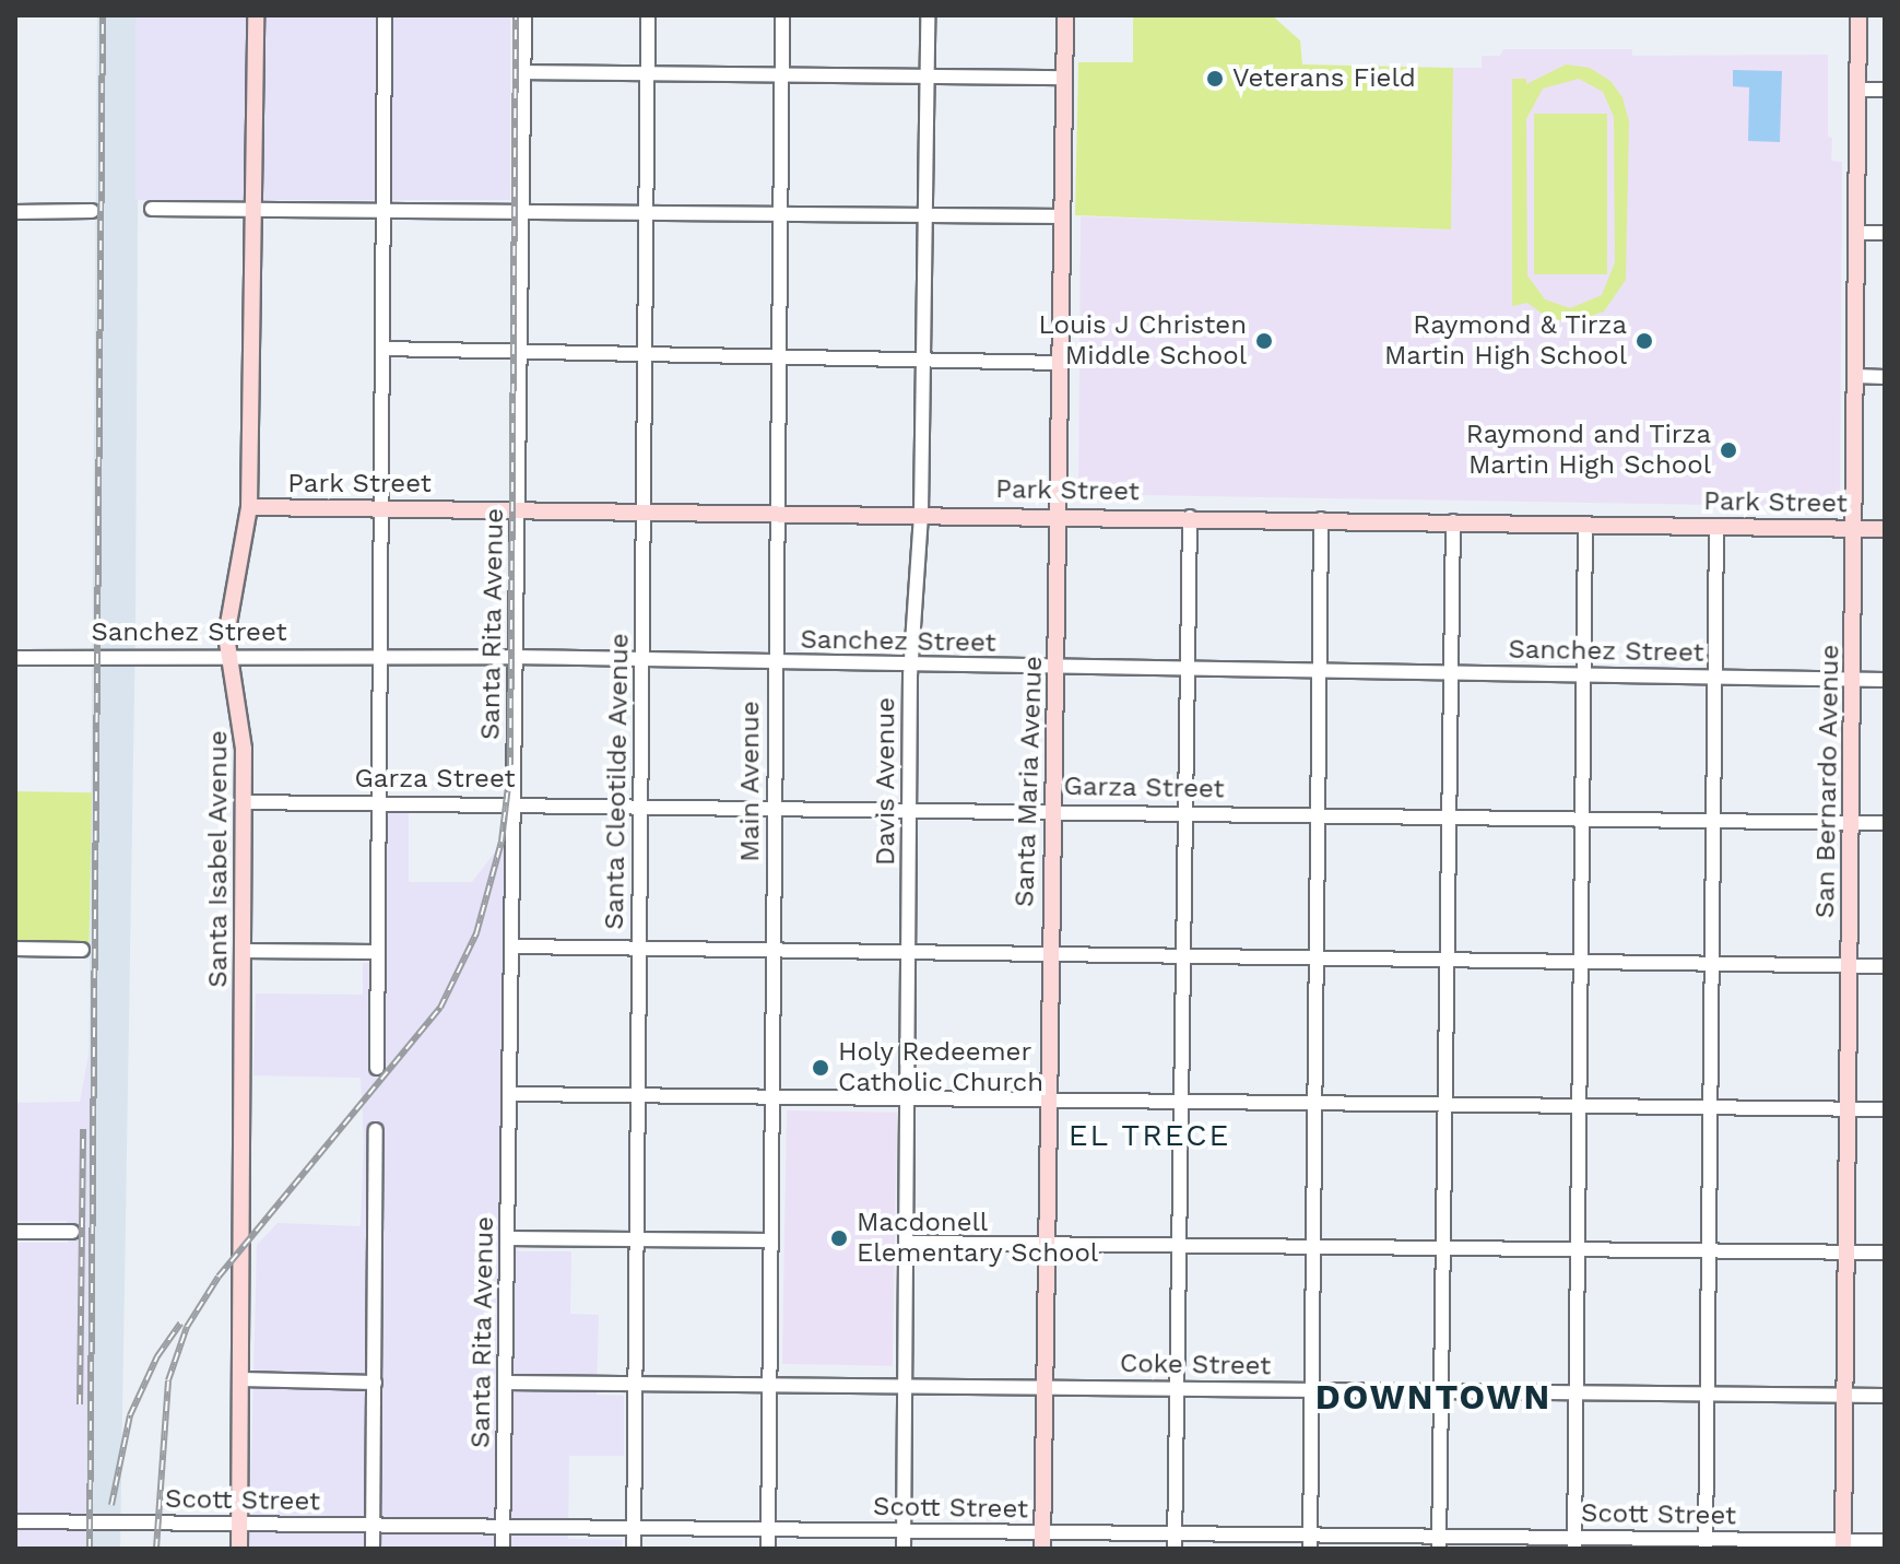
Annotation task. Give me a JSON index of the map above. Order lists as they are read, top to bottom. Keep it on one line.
{"streets":{"main road":["Park Street","Santa Maria Avenue","San Bernardo Avenue","Santa Isabel Avenue"],"street":["Santa Rita Avenue","Sanchez Street","Garza Street","Santa Cleotilde Avenue","Main Avenue","Davis Avenue","Coke Street","Scott Street"]},"crossings":[["Park Street","Santa Rita Avenue"],["Park Street","Santa Cleotilde Avenue"],["Park Street","Main Avenue"],["Park Street","Davis Avenue"],["Park Street","Santa Maria Avenue"],["Park Street","San Bernardo Avenue"],["Park Street","Santa Isabel Avenue"],["Santa Rita Avenue","Sanchez Street"],["Santa Rita Avenue","Garza Street"],["Santa Rita Avenue","Coke Street"],["Santa Rita Avenue","Scott Street"],["Sanchez Street","Santa Cleotilde Avenue"],["Sanchez Street","Main Avenue"],["Sanchez Street","Davis Avenue"],["Sanchez Street","Santa Maria Avenue"],["Sanchez Street","San Bernardo Avenue"],["Sanchez Street","Santa Isabel Avenue"],["Garza Street","Santa Cleotilde Avenue"],["Garza Street","Main Avenue"],["Garza Street","Davis Avenue"],["Garza Street","Santa Maria Avenue"],["Garza Street","San Bernardo Avenue"],["Garza Street","Santa Isabel Avenue"],["Santa Cleotilde Avenue","Coke Street"],["Santa Cleotilde Avenue","Scott Street"],["Main Avenue","Coke Street"],["Main Avenue","Scott Street"],["Davis Avenue","Coke Street"],["Davis Avenue","Scott Street"],["Santa Maria Avenue","Coke Street"],["Santa Maria Avenue","Scott Street"],["San Bernardo Avenue","Coke Street"],["San Bernardo Avenue","Scott Street"],["Santa Isabel Avenue","Scott Street"]],"districts":["EL TRECE","DOWNTOWN"],"places":["Veterans Field","Louis J Christen Middle School","Raymond & Tirza Martin High School","Raymond and Tirza Martin High School","Holy Redeemer Catholic Church","Macdonell Elementary School"]}
